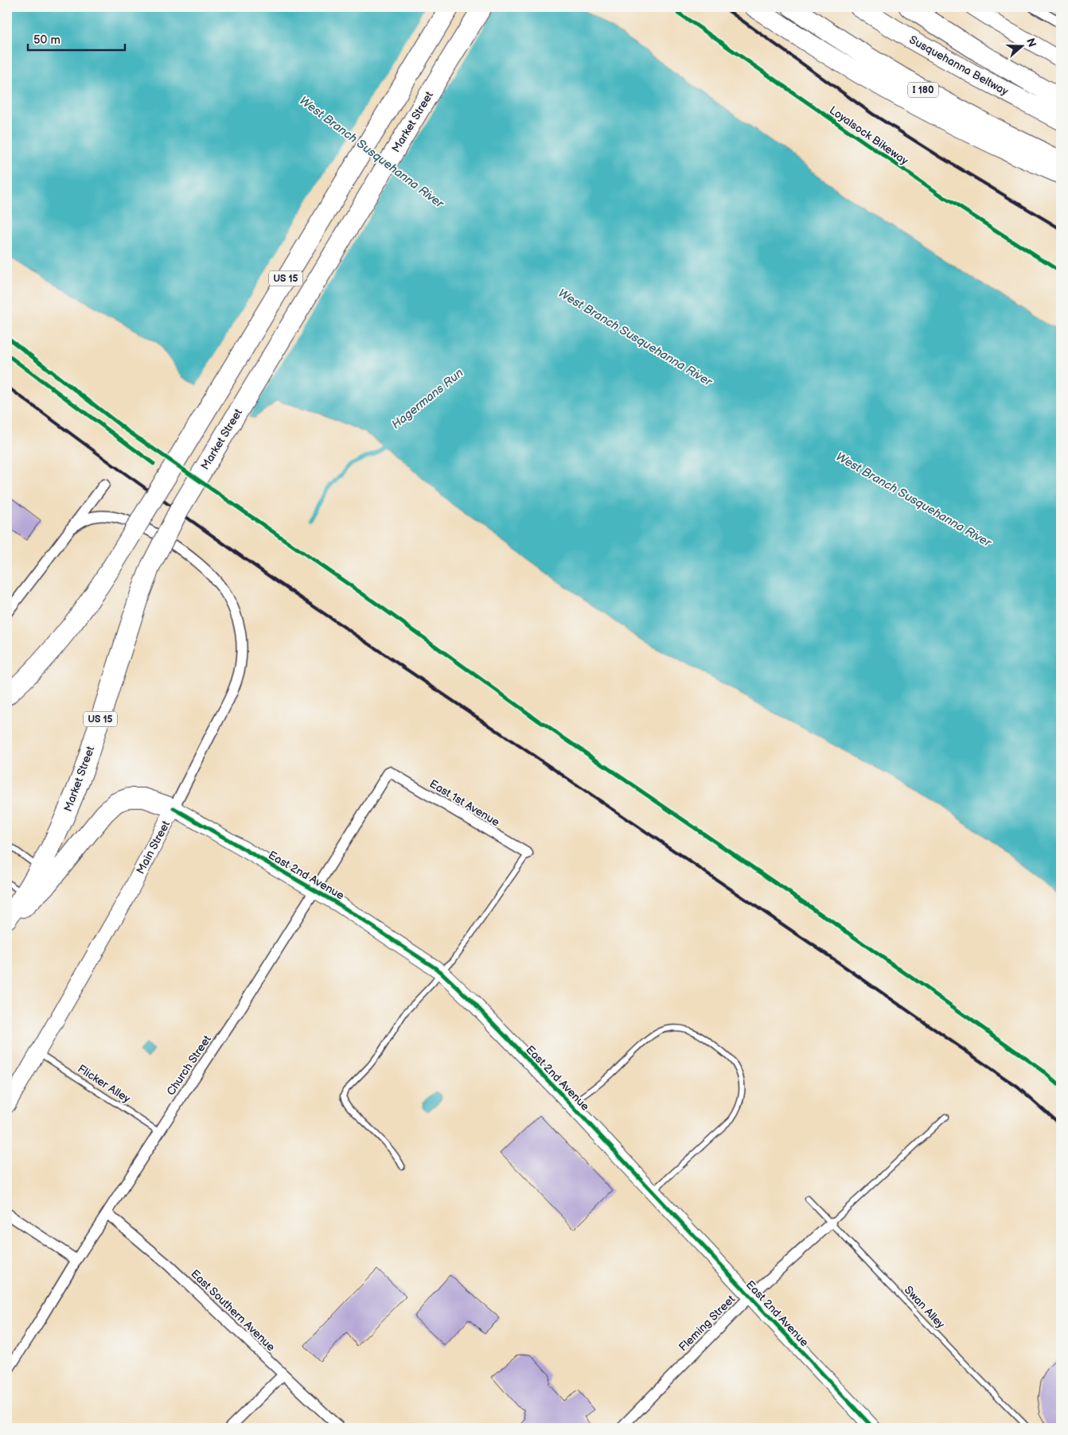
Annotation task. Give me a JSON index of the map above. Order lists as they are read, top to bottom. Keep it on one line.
{"streets":{"highway":["Susquehanna Beltway","I 180","Market Street","US 15"],"street":["East 1st Avenue","Main Street","East 2nd Avenue","Church Street","East Southern Avenue","Fleming Street"],"lane":["Flicker Alley","Swan Alley"],"cycle path":["Loyalsock Bikeway"]},"crossings":[["East 1st Avenue","Church Street"],["Main Street","East 2nd Avenue"],["Main Street","Flicker Alley"],["East 2nd Avenue","Church Street"],["East 2nd Avenue","Fleming Street"],["Church Street","Flicker Alley"],["Church Street","East Southern Avenue"],["Swan Alley","Fleming Street"]],"water":["West Branch Susquehanna River","Hagermans Run"],"scale_bar":"50 m","north":"right"}
